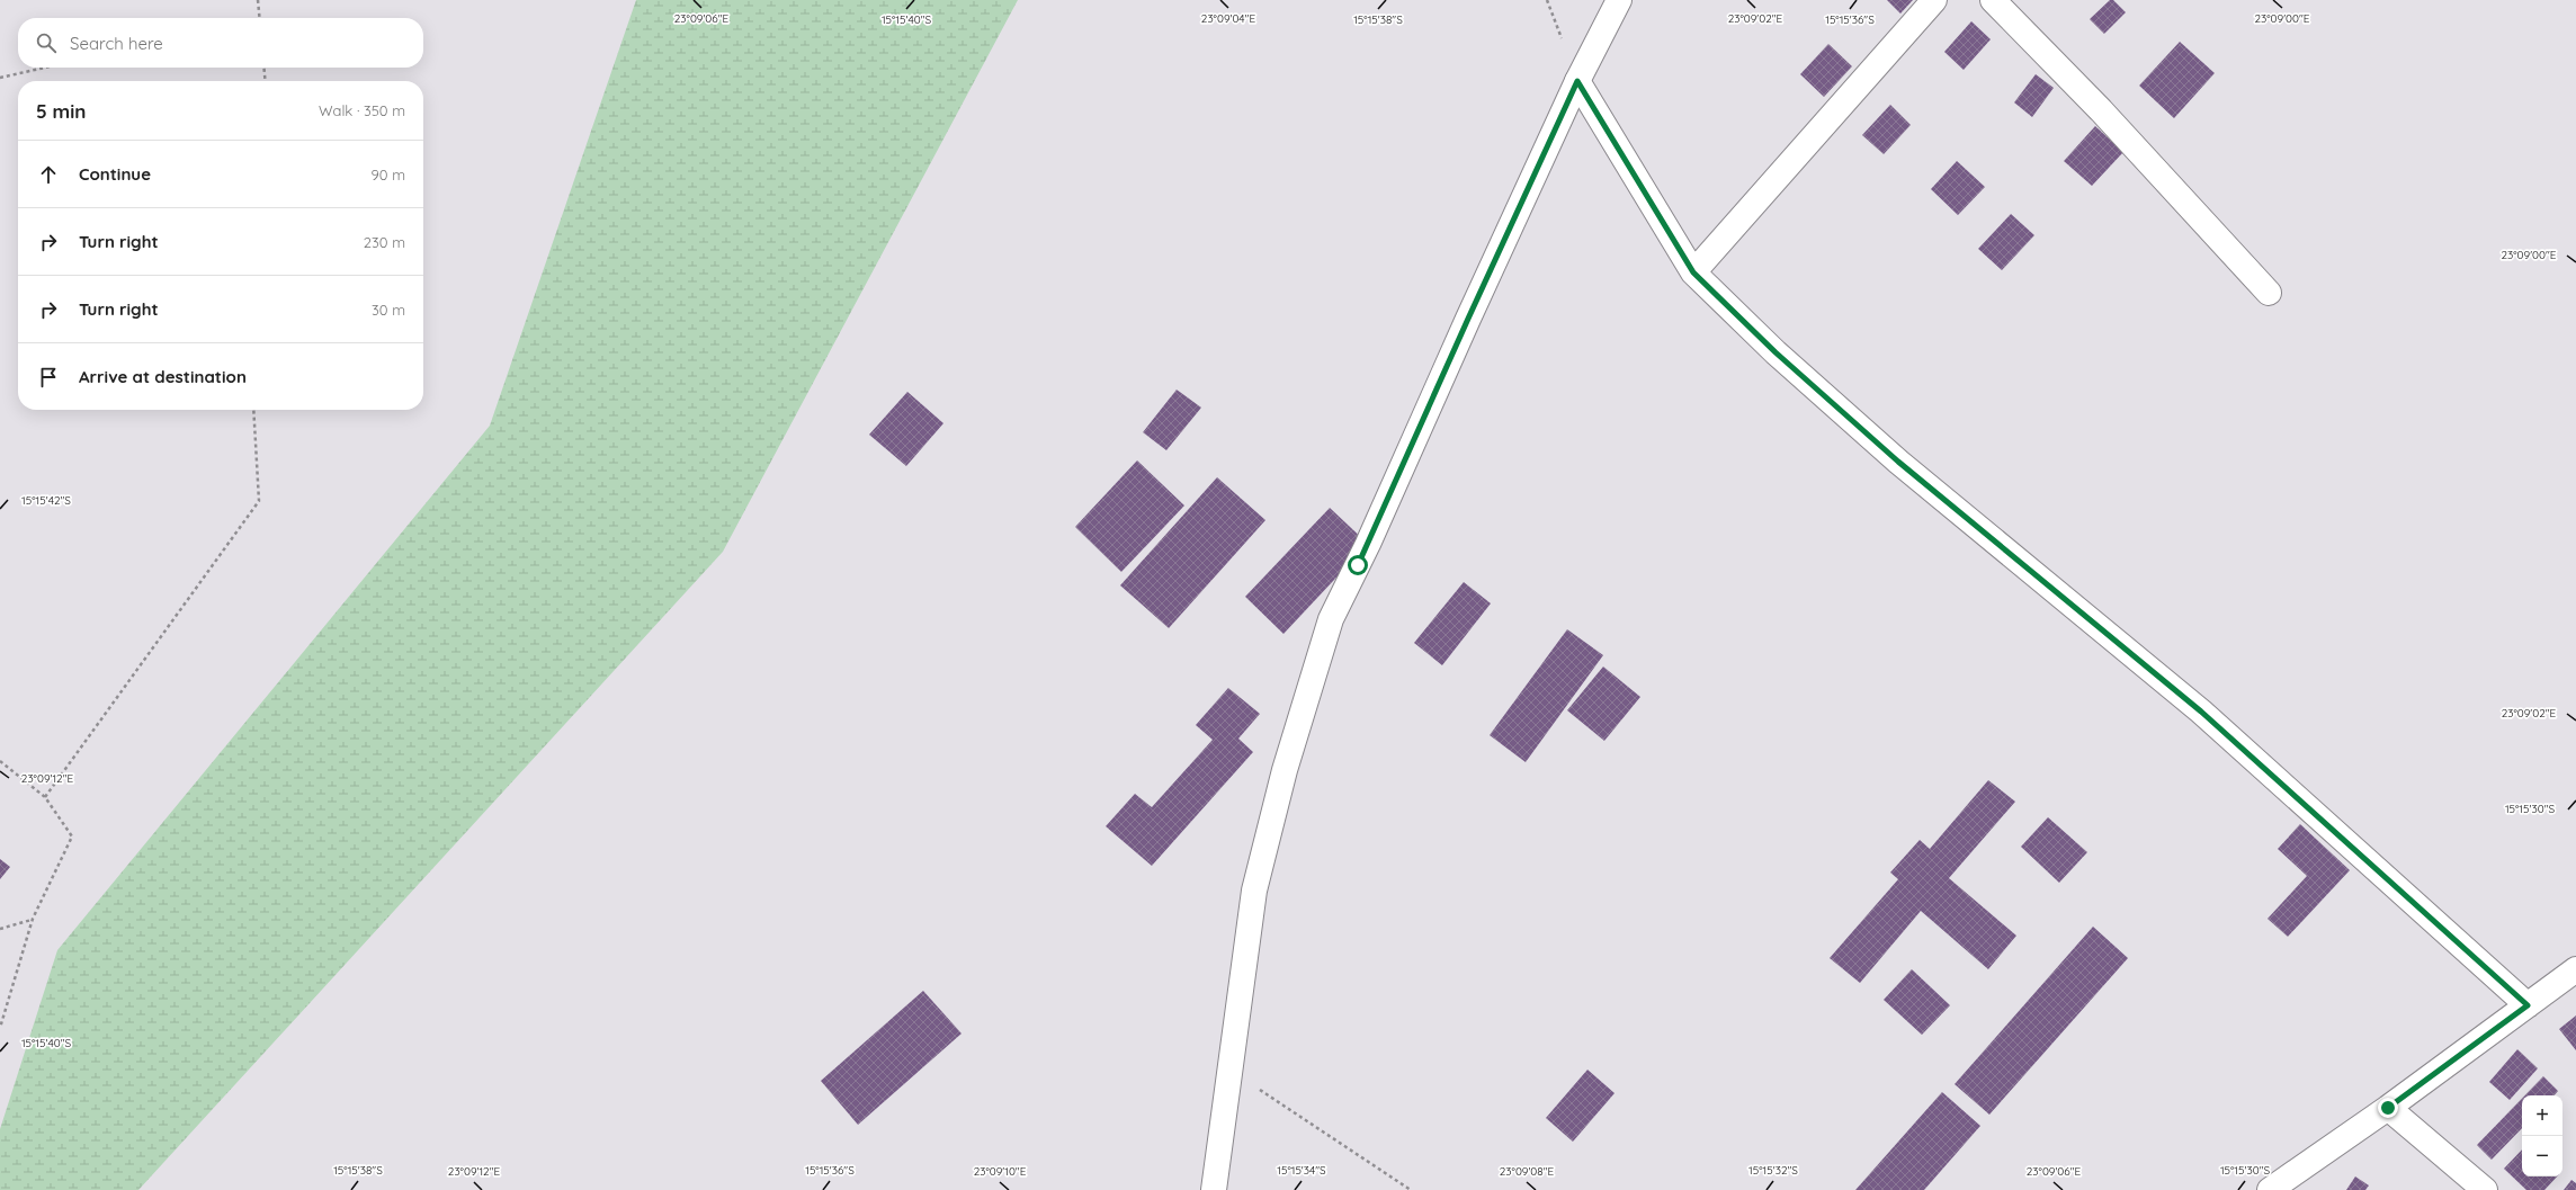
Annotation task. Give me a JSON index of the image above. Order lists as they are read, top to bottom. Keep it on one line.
{"page":{"search":"Search here","heading":["5 min","Walk · 350 m"],"list":[["Continue","90 m"],["Turn right","230 m"],["Turn right","30 m"],"Arrive at destination"],"map_buttons":["+","−"]},"coordinates":["23°09'06\"E","23°09'04\"E","23°09'02\"E","23°09'00\"E","15°15'40\"S","15°15'38\"S","15°15'36\"S","15°15'42\"S","23°09'12\"E","15°15'30\"S","15°15'34\"S","15°15'32\"S","23°09'10\"E","23°09'08\"E"]}
